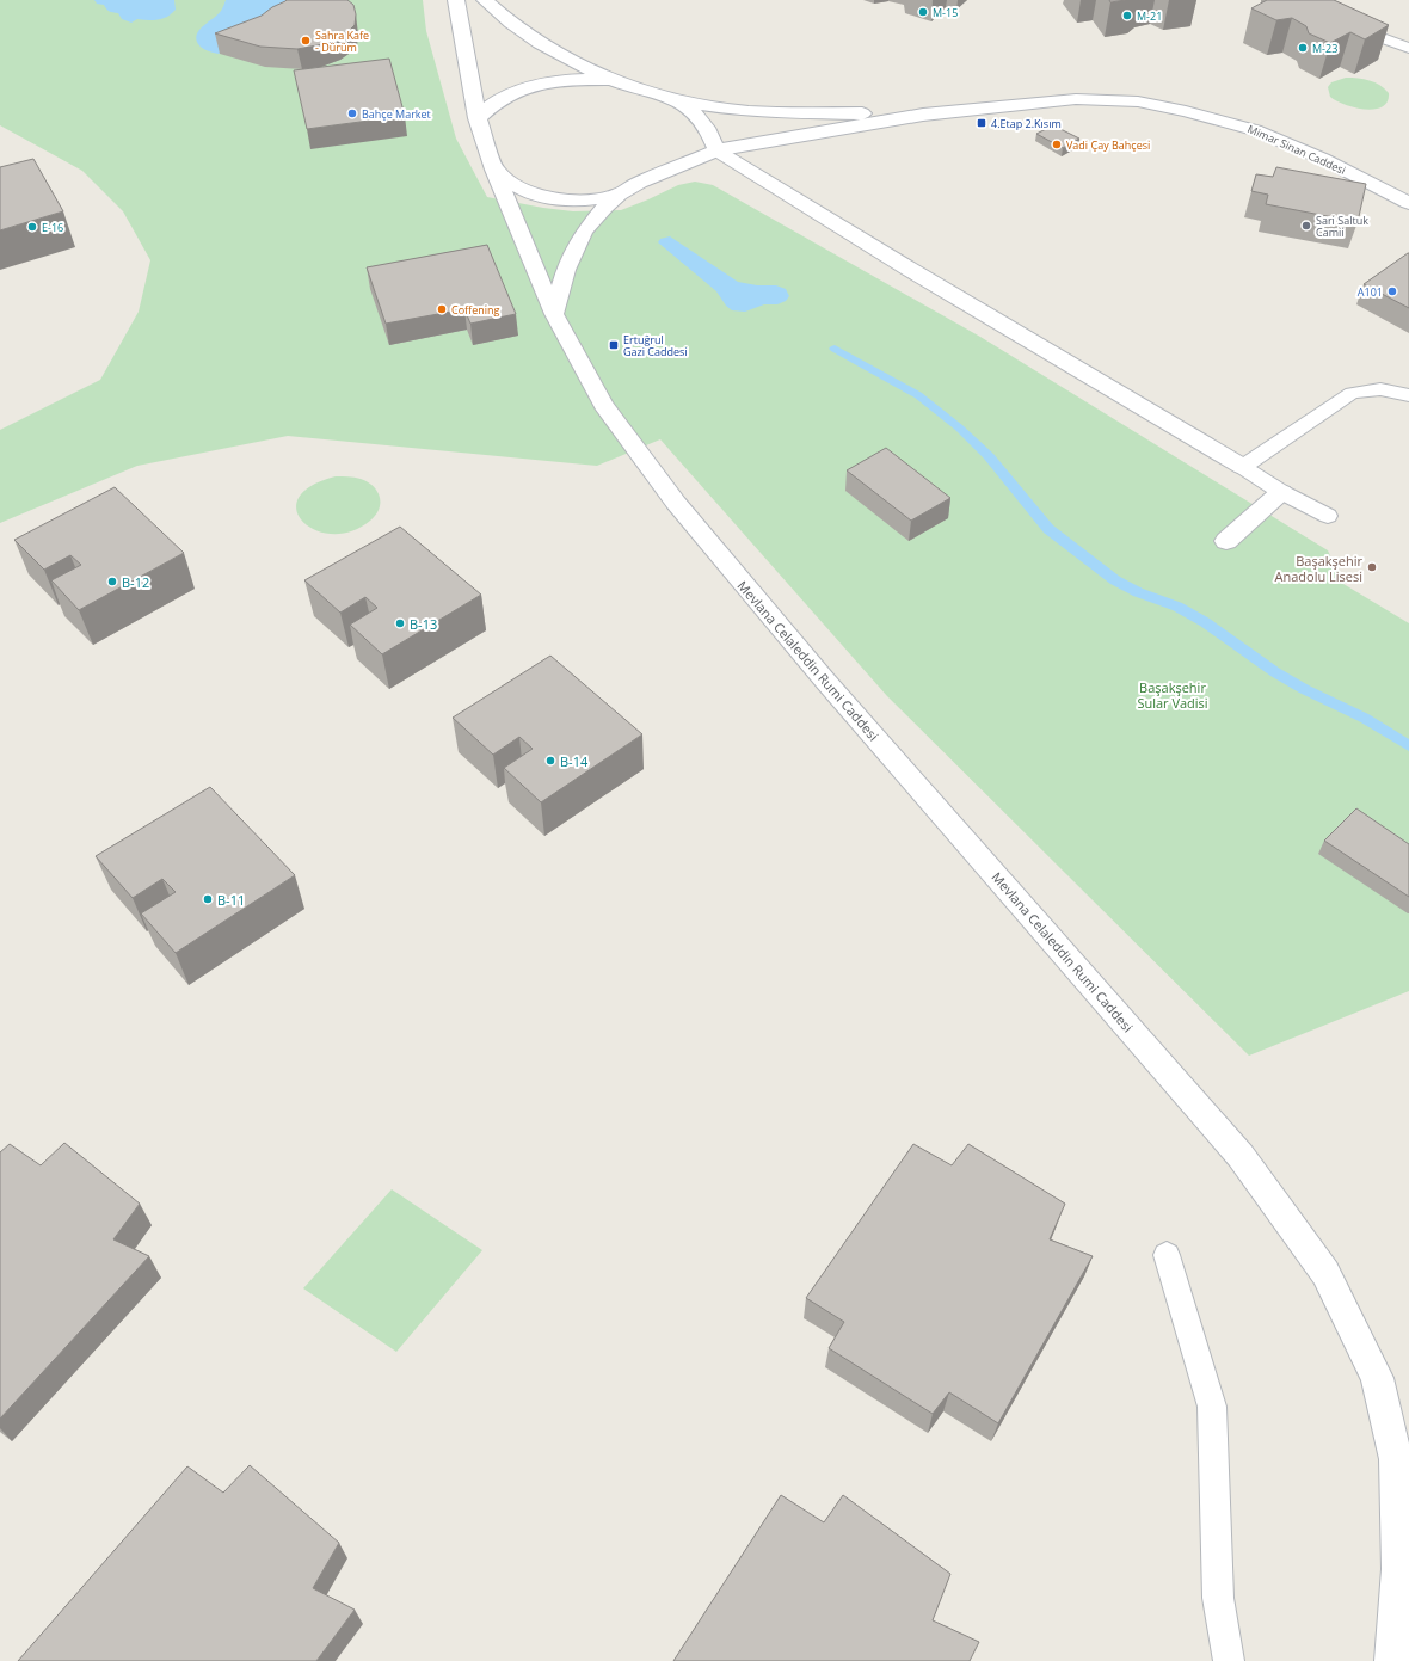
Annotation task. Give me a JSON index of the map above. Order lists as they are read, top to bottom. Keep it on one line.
{"streets":{"street":["Mimar Sinan Caddesi","Mevlana Celaleddin Rumi Caddesi"]},"parks":["Başakşehir Sular Vadisi"],"places":{"other":["M-15","M-21","Sahra Kafe - Dürüm","M-23","Bahçe Market","Vadi Çay Bahçesi","Sari Saltuk Camii","E-16","A101","Coffening","Başakşehir Anadolu Lisesi","B-12","B-13","B-14","B-11"],"transit":["4.Etap 2.Kısım","Ertuğrul Gazi Caddesi"]}}
